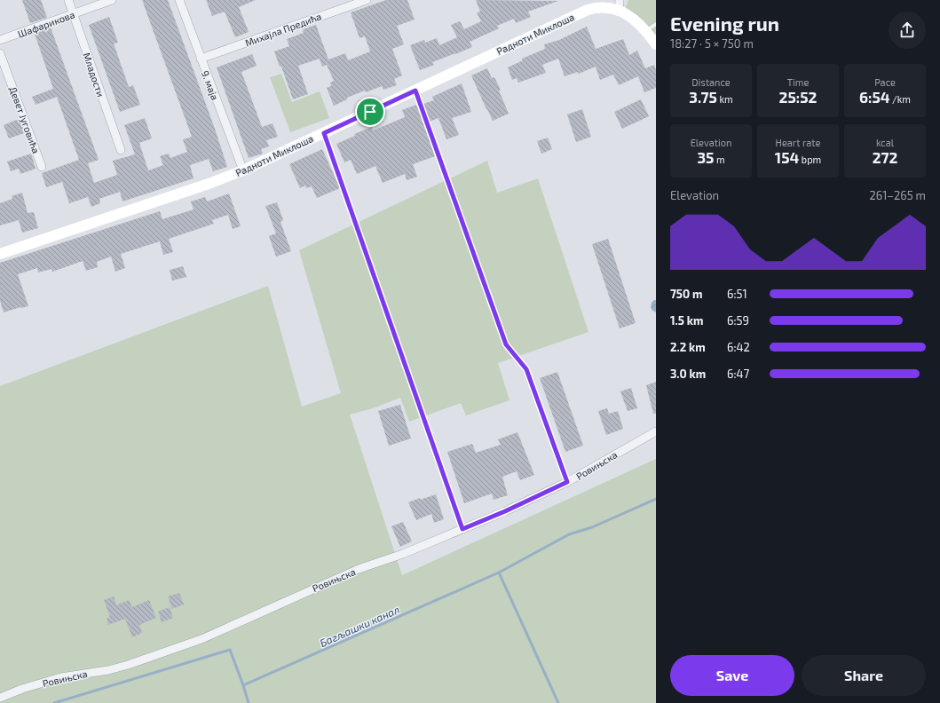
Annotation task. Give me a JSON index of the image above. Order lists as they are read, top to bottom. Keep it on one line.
{"streets":{"street":["Шафарикова","Михајла Предића","Радноти Миклоша","Младости","9. маја","Девет Југовића","Ровињска"]},"crossings":[["Шафарикова","Младости"],["Михајла Предића","9. маја"],["Радноти Миклоша","9. маја"]],"water":["Багљашки канал"],"page":{"heading":["Evening run","18:27 · 5 × 750 m"],"stats":[["Distance","3.75 km"],["Time","25:52"],["Pace","6:54 /km"],["Elevation","35 m"],["Heart rate","154 bpm"],["kcal","272"]],"chart":["Elevation","261–265 m"],"list":[{"name":"750 m","note":"6:51"},{"name":"1.5 km","note":"6:59"},{"name":"2.2 km","note":"6:42"},{"name":"3.0 km","note":"6:47"}],"buttons":["Save","Share"]}}
